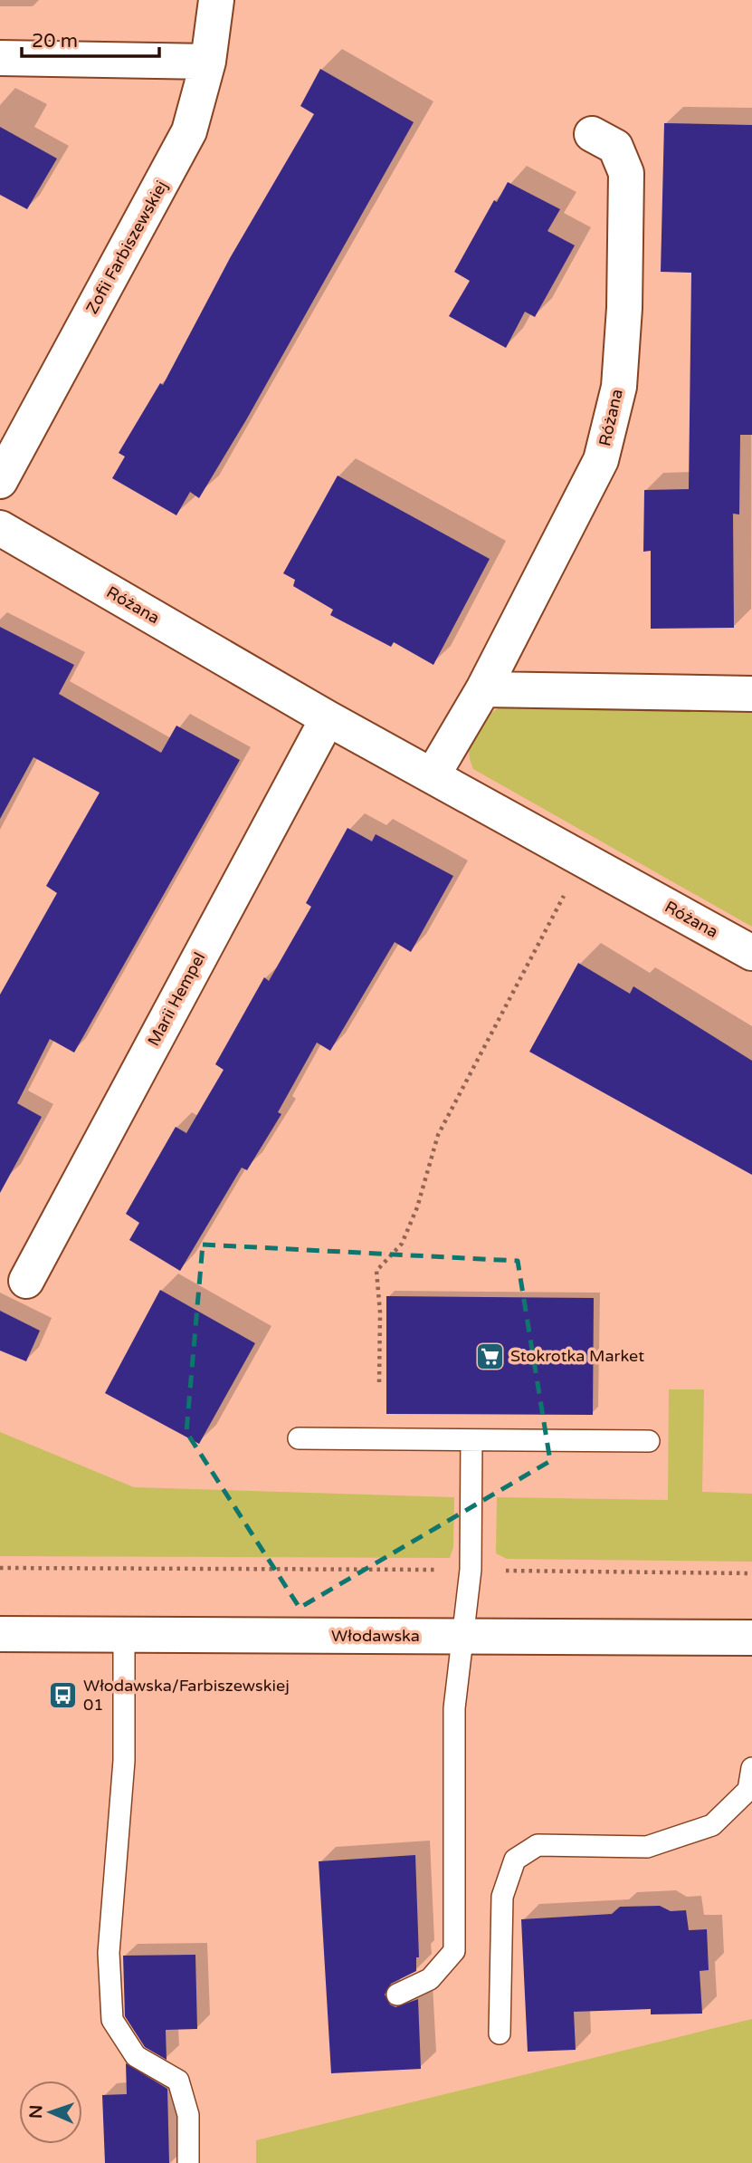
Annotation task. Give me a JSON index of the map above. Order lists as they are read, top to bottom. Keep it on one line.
{"streets":{"street":["Zofii Farbiszewskiej","Różana","Marii Hempel","Włodawska"]},"crossings":[["Różana","Marii Hempel"]],"places":{"supermarket":["Stokrotka Market"],"bus stop":["Włodawska/Farbiszewskiej 01"]},"scale_bar":"20 m","north":"left"}
